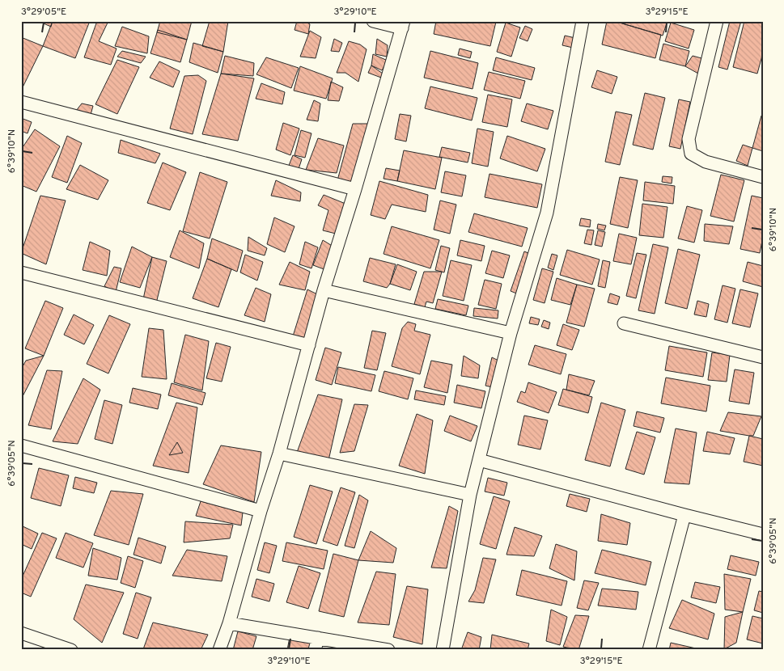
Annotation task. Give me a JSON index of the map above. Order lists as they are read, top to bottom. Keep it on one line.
{"coordinates":["3°29'05\"E","3°29'10\"E","3°29'15\"E","6°39'10\"N","6°39'05\"N"]}
